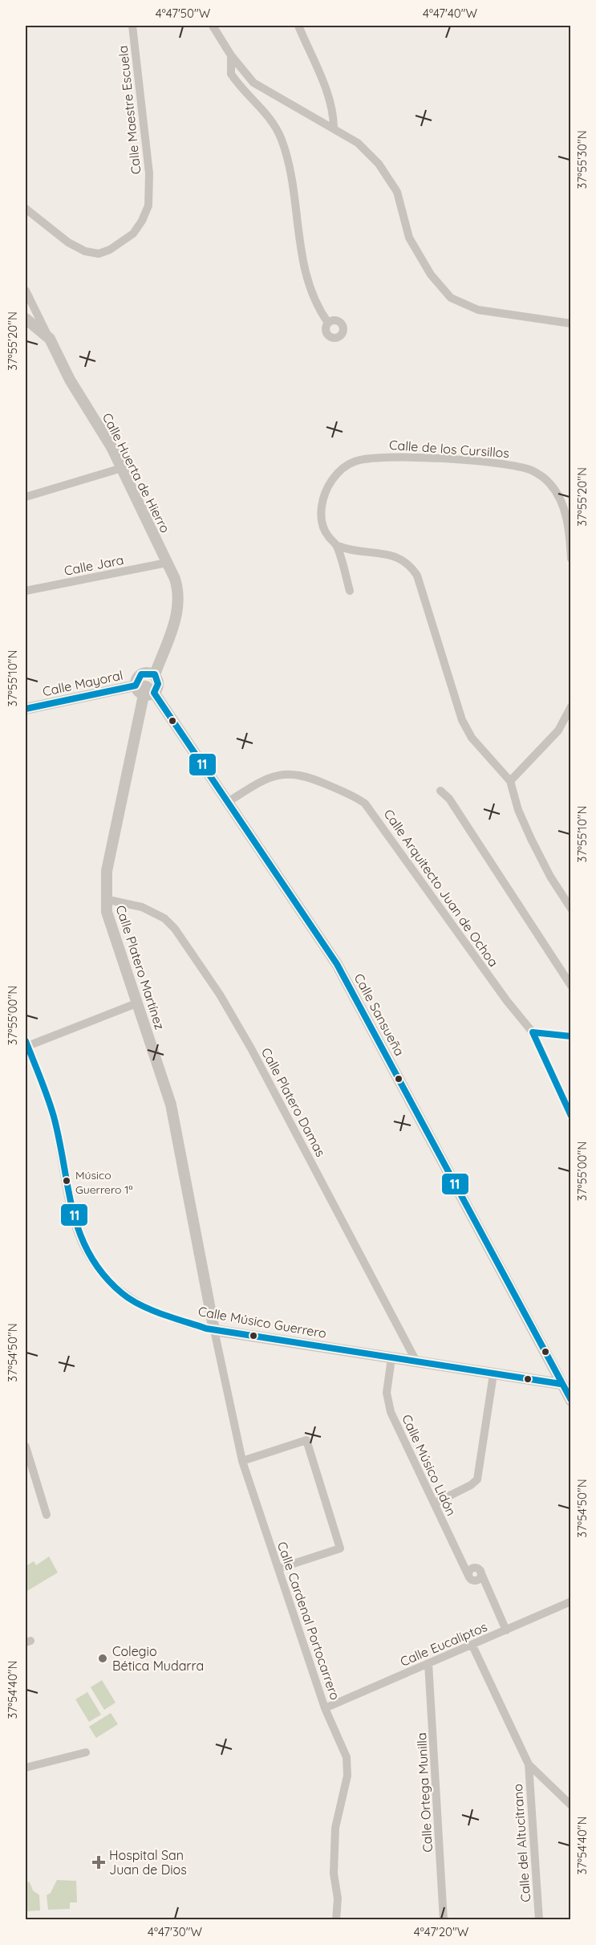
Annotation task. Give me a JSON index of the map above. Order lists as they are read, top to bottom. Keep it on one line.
{"streets":{"street":["Calle Maestre Escuela","Calle de los Cursillos","Calle Huerta de Hierro","Calle Jara","Calle Mayoral","Calle Arquitecto Juan de Ochoa","Calle Platero Martínez","Calle Sansueña","Calle Platero Damas","Calle Músico Guerrero","Calle Músico Lidón","Calle Cardenal Portocarrero","Calle Eucaliptos","Calle Ortega Munilla","Calle del Altucitrano"]},"crossings":[["Calle Huerta de Hierro","Calle Jara"],["Calle Huerta de Hierro","Calle Platero Martínez"],["Calle Mayoral","Calle Platero Martínez"],["Calle Mayoral","Calle Sansueña"],["Calle Arquitecto Juan de Ochoa","Calle Sansueña"],["Calle Platero Martínez","Calle Sansueña"],["Calle Platero Martínez","Calle Platero Damas"],["Calle Platero Martínez","Calle Músico Guerrero"],["Calle Platero Martínez","Calle Cardenal Portocarrero"],["Calle Sansueña","Calle Músico Guerrero"],["Calle Platero Damas","Calle Músico Guerrero"],["Calle Músico Guerrero","Calle Músico Lidón"],["Calle Músico Guerrero","Calle Cardenal Portocarrero"],["Calle Músico Lidón","Calle Eucaliptos"],["Calle Cardenal Portocarrero","Calle Eucaliptos"],["Calle Eucaliptos","Calle Ortega Munilla"]],"places":{"other":["Músico Guerrero 1ª","Colegio Bética Mudarra"],"health":["Hospital San Juan de Dios"]},"lines":["transit line 11"],"coordinates":["4°47'50\"W","4°47'40\"W","37°55'30\"N","37°55'20\"N","37°55'10\"N","37°55'00\"N","37°54'50\"N","37°54'40\"N","4°47'30\"W","4°47'20\"W"]}
